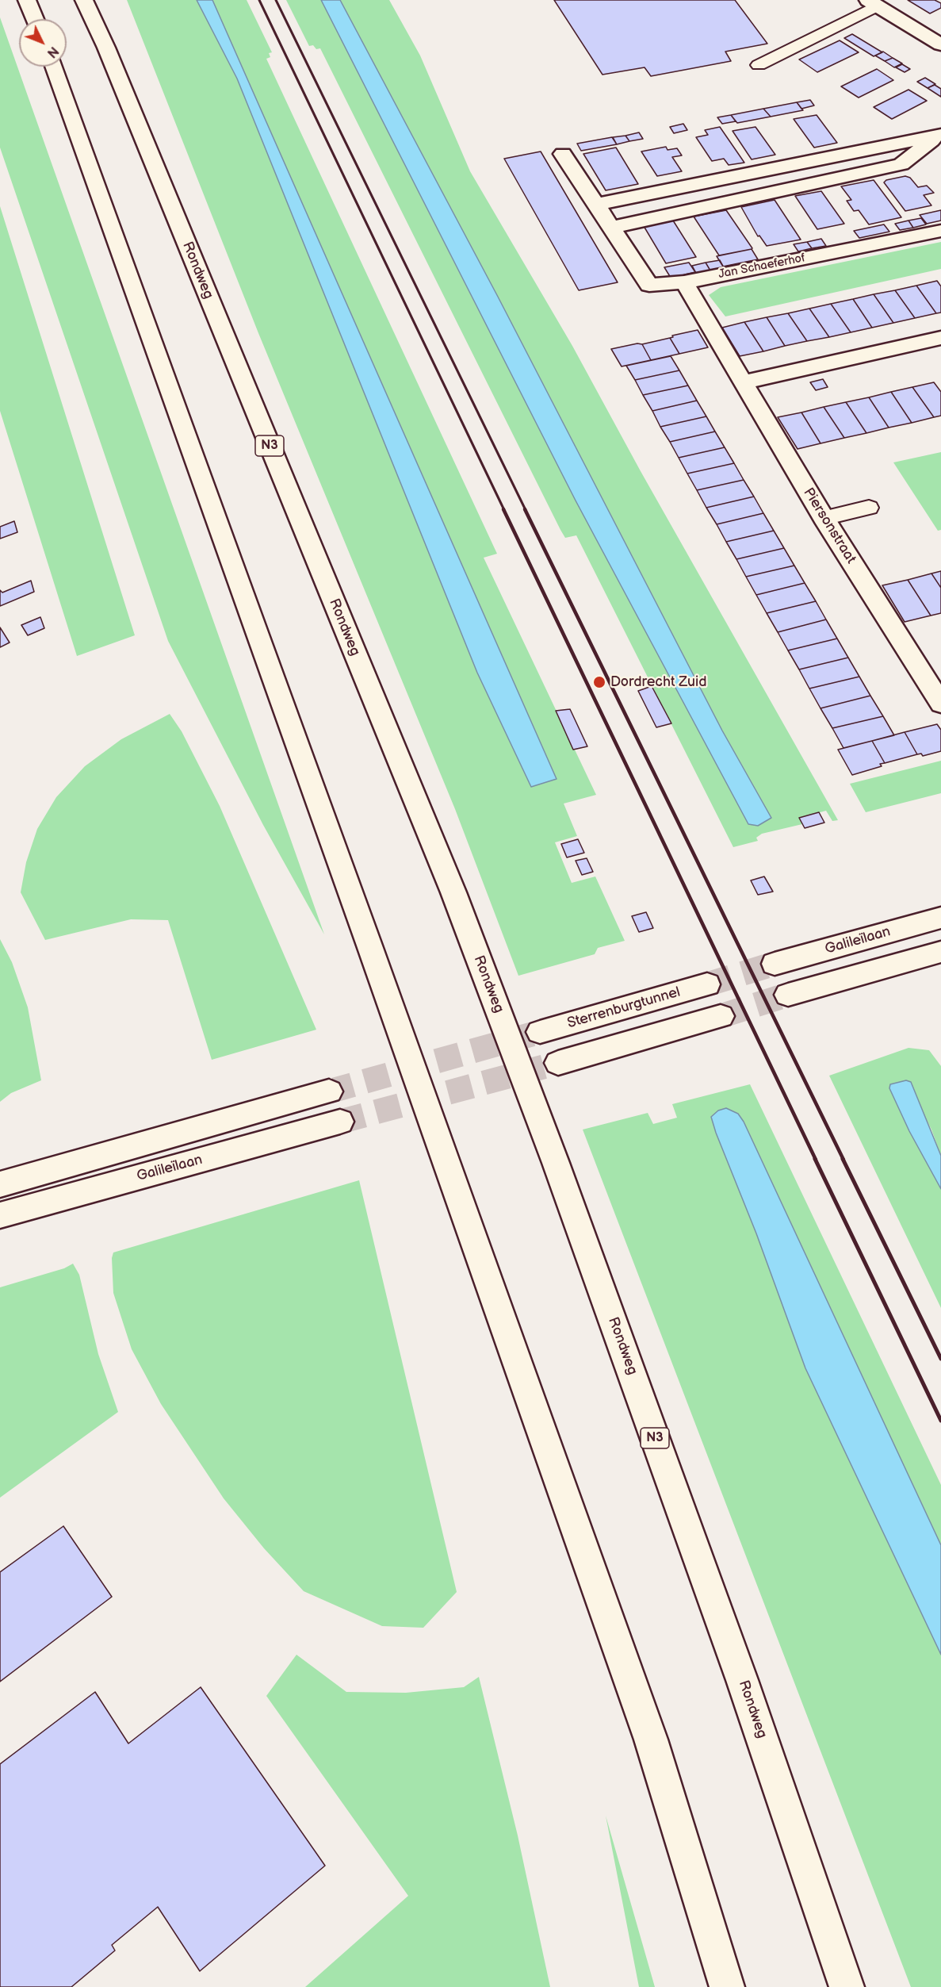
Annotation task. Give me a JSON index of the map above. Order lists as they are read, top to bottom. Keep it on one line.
{"streets":{"main road":["Jan Schaeferhof","Rondweg","N3","Piersonstraat","Galileïlaan","Sterrenburgtunnel"]},"crossings":[["Jan Schaeferhof","Piersonstraat"]],"places":["Dordrecht Zuid"],"north":"bottom right"}
